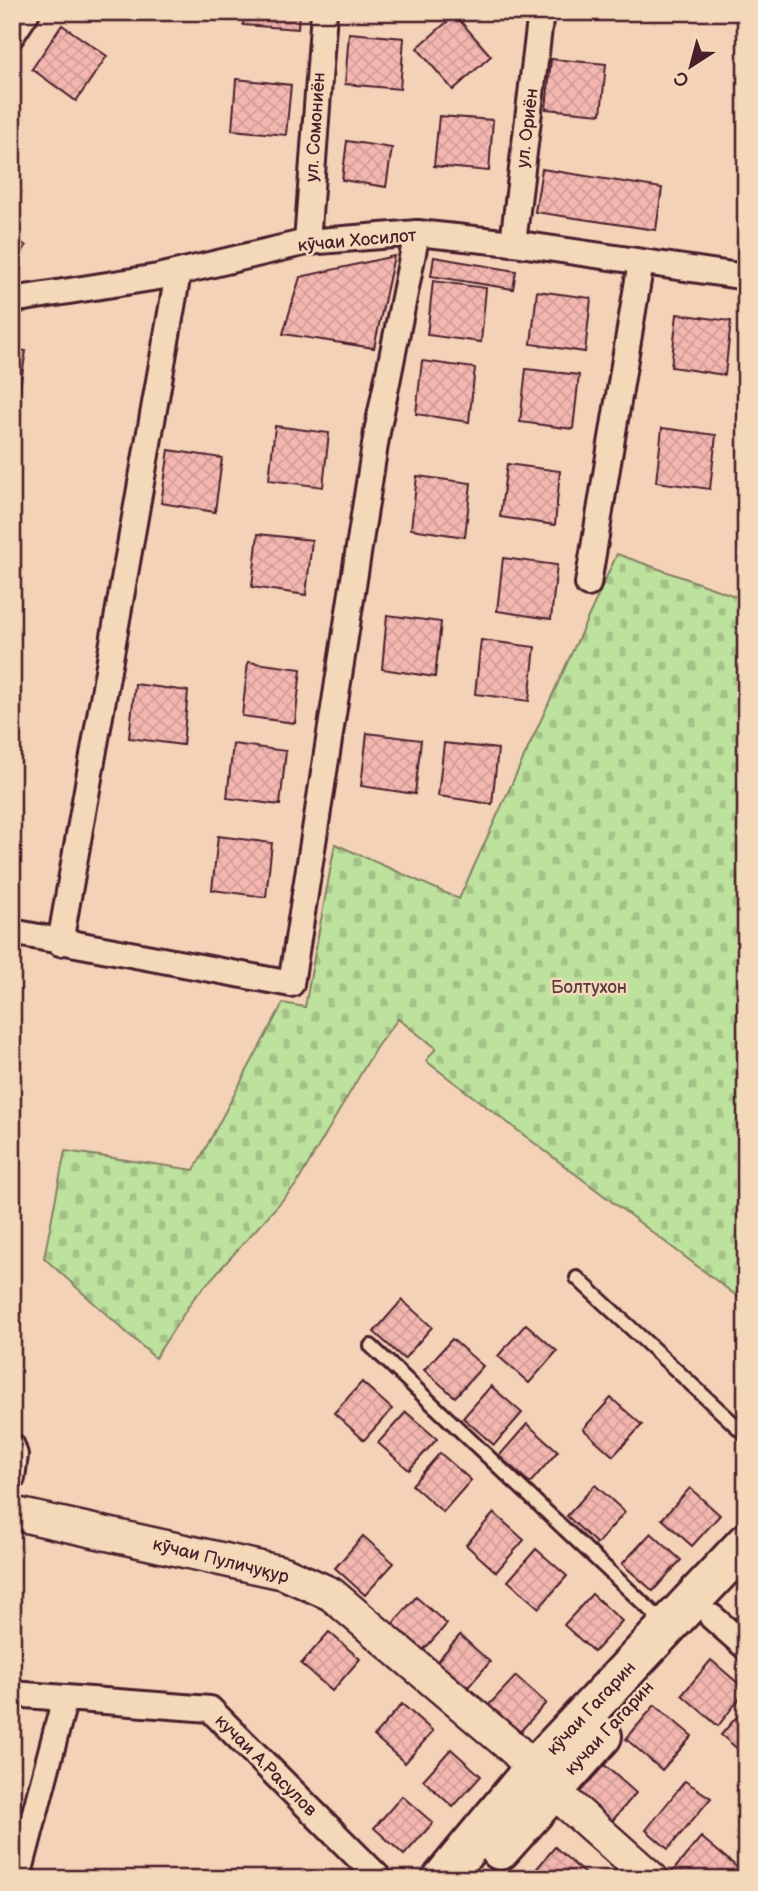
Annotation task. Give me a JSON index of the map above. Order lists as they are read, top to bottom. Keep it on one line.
{"streets":{"highway":["кӯчаи Гагарин","кучаи Гагарин"],"street":["ул. Сомониён","ул. Ориён","кӯчаи Хосилот","кӯчаи Пуличуқур","кучаи А.Расулов"]},"crossings":[["ул. Сомониён","кӯчаи Хосилот"],["ул. Ориён","кӯчаи Хосилот"],["кӯчаи Пуличуқур","кӯчаи Гагарин"],["кӯчаи Пуличуқур","кучаи Гагарин"],["кӯчаи Гагарин","кучаи Гагарин"]],"parks":["Болтухон"],"north":"bottom left"}
